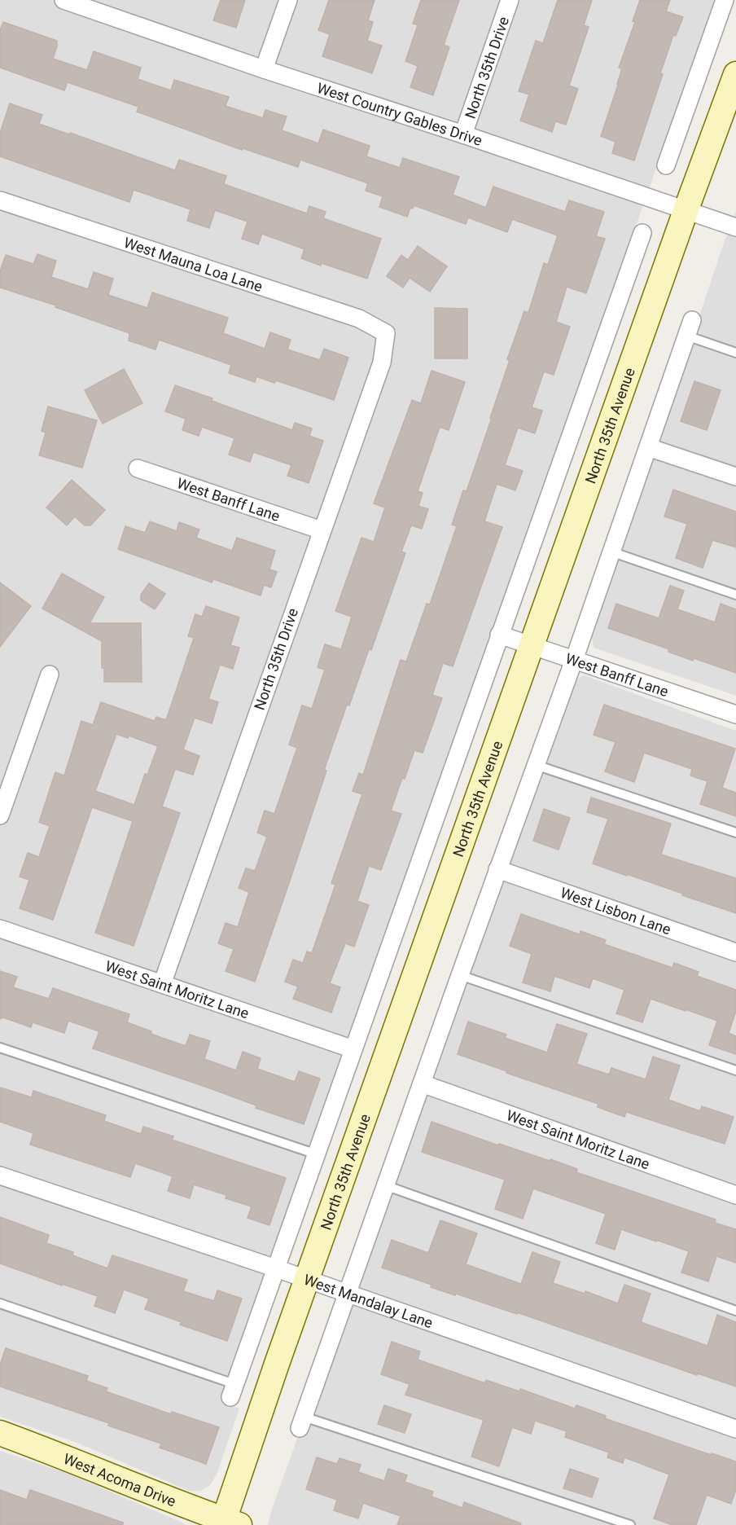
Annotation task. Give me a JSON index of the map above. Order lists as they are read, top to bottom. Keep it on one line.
{"streets":{"main road":["North 35th Avenue","West Acoma Drive"],"street":["North 35th Drive","West Country Gables Drive","West Mauna Loa Lane","West Banff Lane","West Lisbon Lane","West Saint Moritz Lane","West Mandalay Lane"]},"crossings":[["North 35th Drive","West Country Gables Drive"],["North 35th Drive","West Mauna Loa Lane"],["North 35th Drive","West Banff Lane"],["North 35th Drive","West Saint Moritz Lane"],["West Country Gables Drive","North 35th Avenue"],["North 35th Avenue","West Banff Lane"],["North 35th Avenue","West Mandalay Lane"],["North 35th Avenue","West Acoma Drive"]]}
